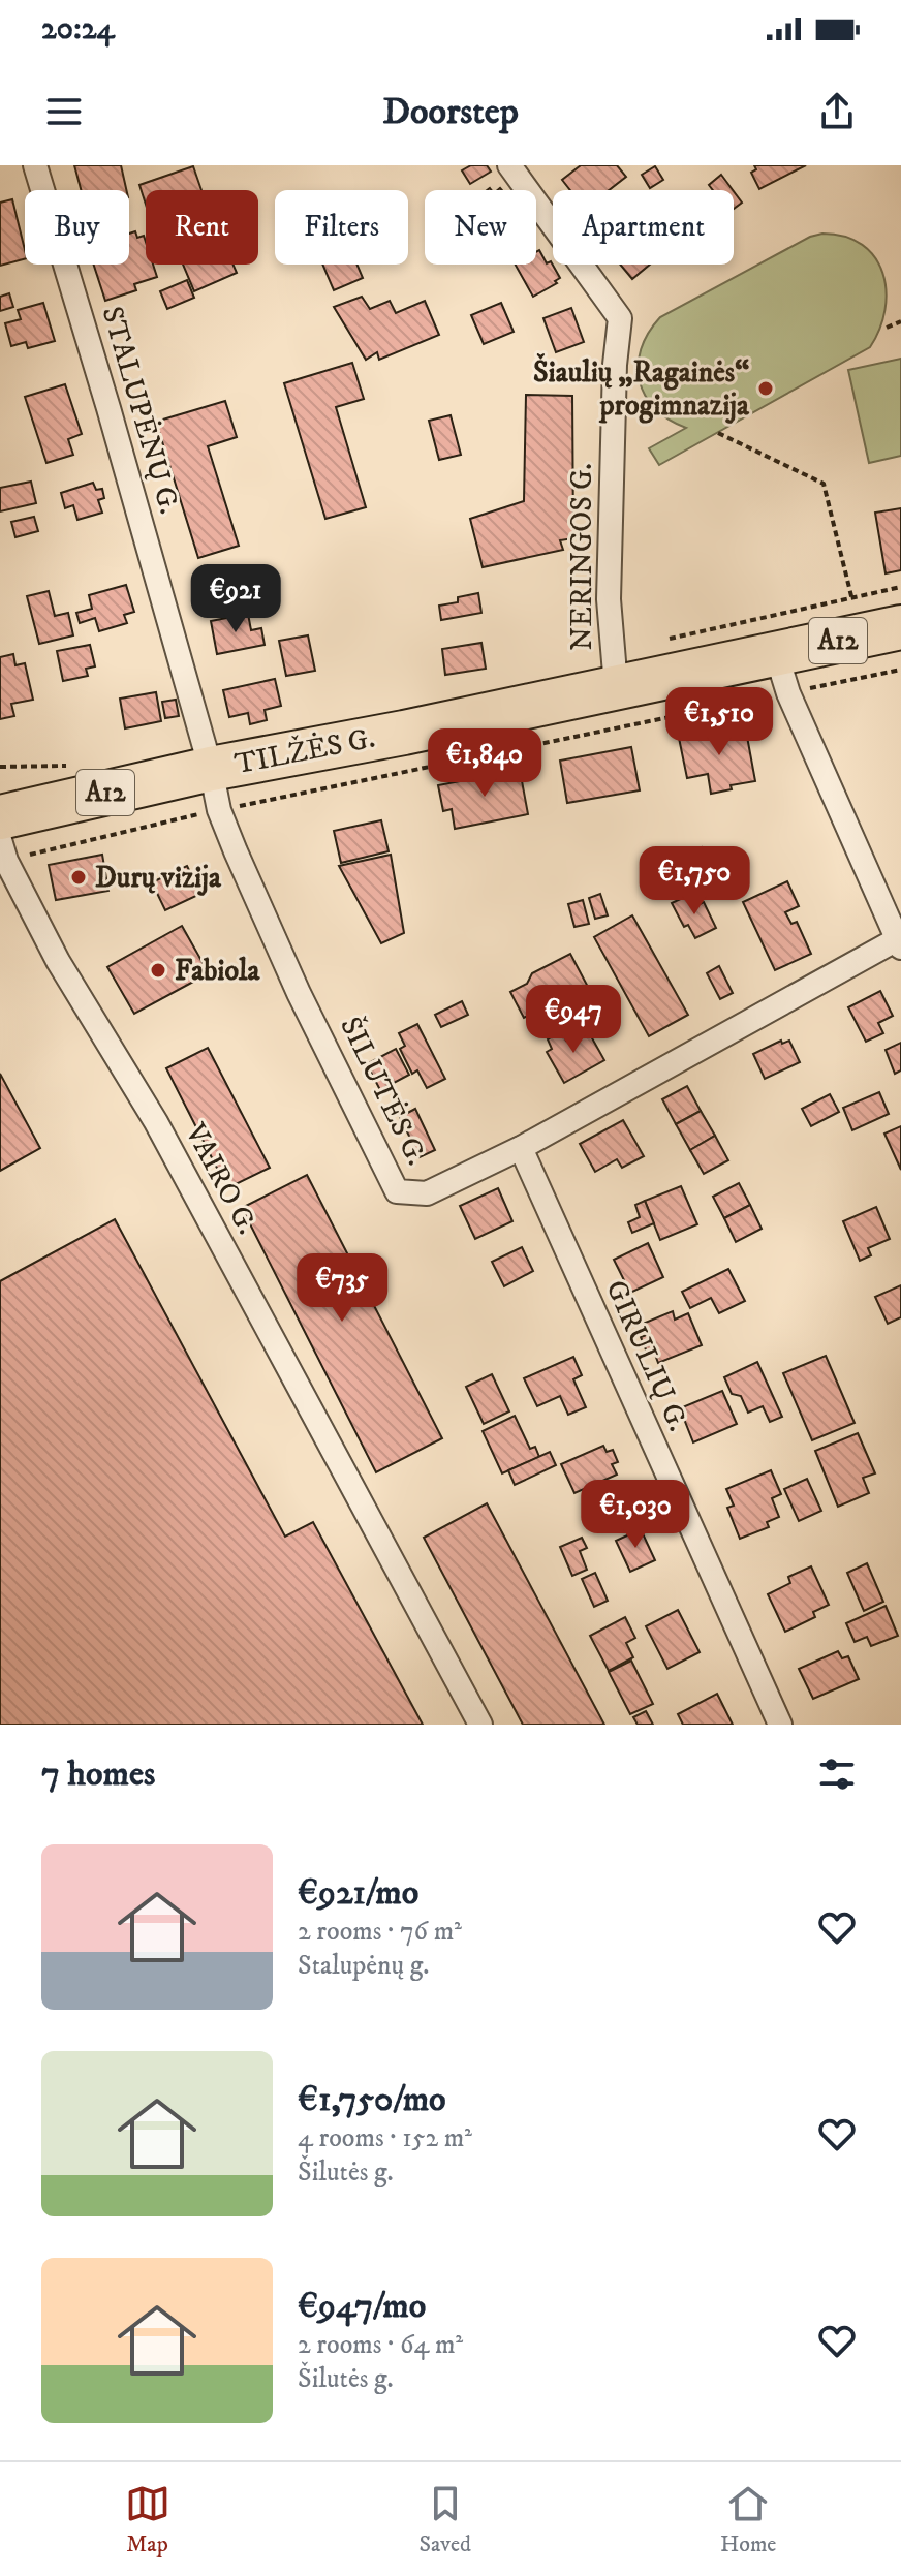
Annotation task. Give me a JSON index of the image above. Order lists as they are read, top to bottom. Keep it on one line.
{"streets":{"highway":["A12","TILŽĖS G."],"street":["STALUPĖNŲ G.","NERINGOS G.","ŠILUTĖS G.","VAIRO G.","GIRULIŲ G."]},"crossings":[["STALUPĖNŲ G.","TILŽĖS G."],["STALUPĖNŲ G.","ŠILUTĖS G."],["NERINGOS G.","TILŽĖS G."],["TILŽĖS G.","ŠILUTĖS G."],["ŠILUTĖS G.","GIRULIŲ G."]],"places":["Šiaulių „Ragainės“ progimnazija","Durų vizija","Fabiola"],"page":{"status":"20:24","header":"Doorstep","chip":["Buy","Rent","Filters","New","Apartment"],"price":["€921","€1,510","€1,840","€1,750","€947","€735","€1,030"],"heading":"7 homes","list":[{"name":"€921/mo","note":"2 rooms · 76 m² · Stalupėnų g."},{"name":"€1,750/mo","note":"4 rooms · 152 m² · Šilutės g."},{"name":"€947/mo","note":"2 rooms · 64 m² · Šilutės g."}],"tabs":["Map","Saved","Home"]}}
